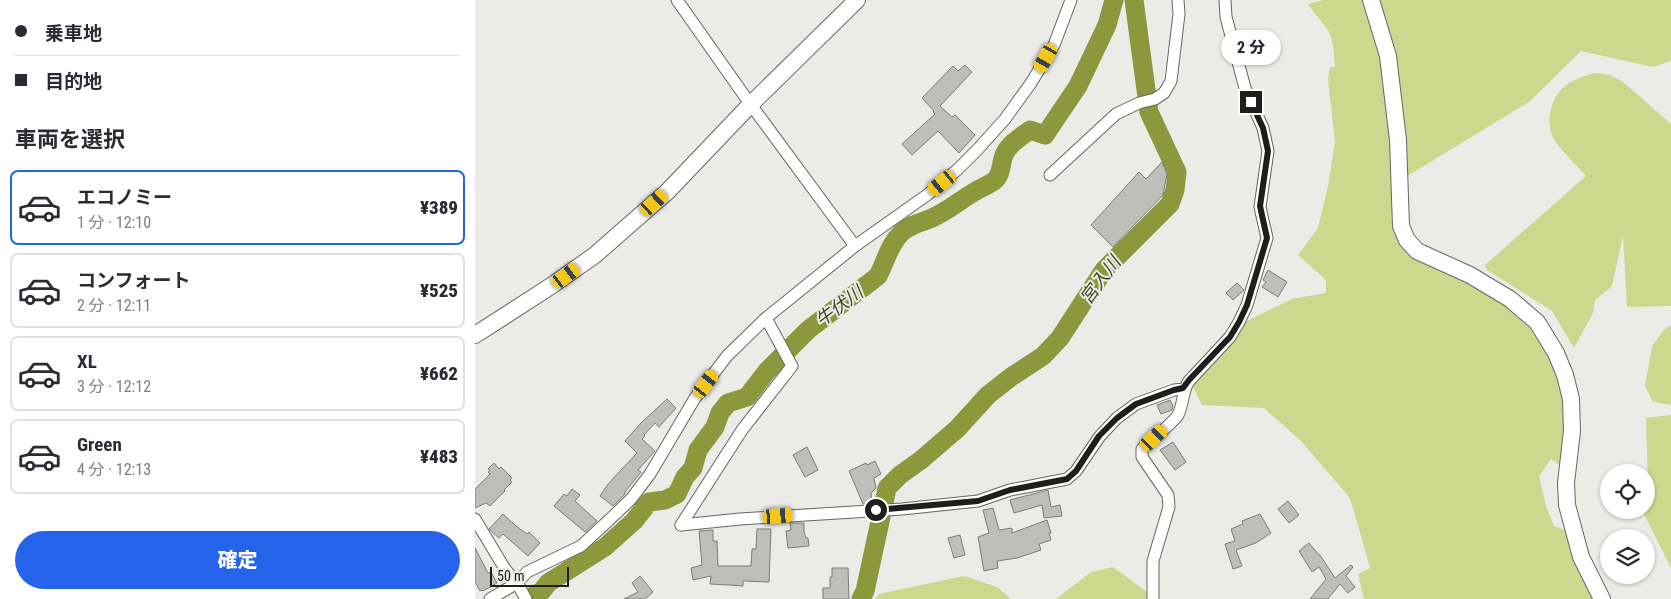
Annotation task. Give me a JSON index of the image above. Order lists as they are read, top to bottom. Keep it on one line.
{"water":["宮入川","牛伏川"],"scale_bar":"50 m","page":{"banner":["乗車地","目的地"],"bubble":"2 分","heading":"車両を選択","list":[{"name":"エコノミー","note":"1 分 · 12:10","value":"¥389"},{"name":"コンフォート","note":"2 分 · 12:11","value":"¥525"},{"name":"XL","note":"3 分 · 12:12","value":"¥662"},{"name":"Green","note":"4 分 · 12:13","value":"¥483"}],"buttons":"確定","scale":"50 m"}}
